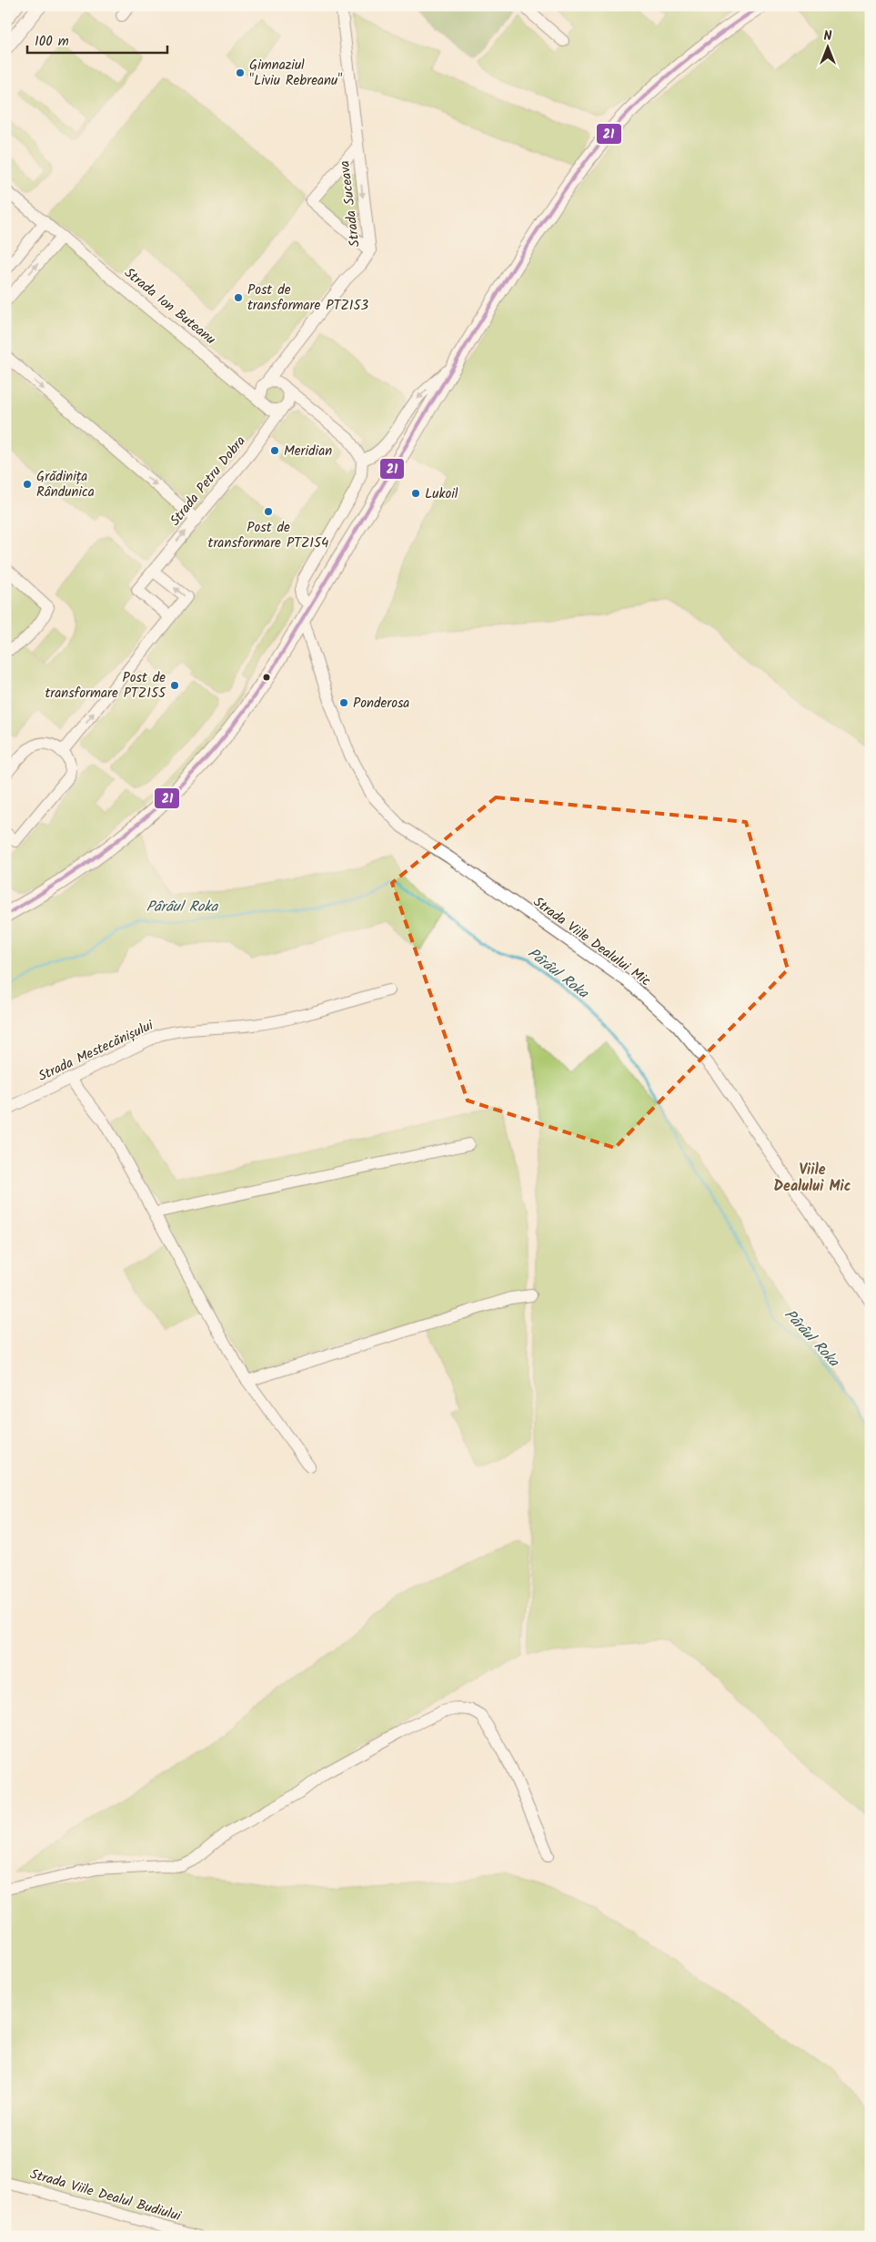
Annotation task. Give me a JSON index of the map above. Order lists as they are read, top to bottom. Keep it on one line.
{"streets":{"street":["Strada Suceava","Strada Ion Buteanu","Strada Petru Dobra","Strada Viile Dealului Mic","Strada Mestecănișului","Strada Viile Dealul Budiului"]},"crossings":[["Strada Suceava","Strada Ion Buteanu"],["Strada Suceava","Strada Petru Dobra"],["Strada Ion Buteanu","Strada Petru Dobra"]],"districts":["Viile Dealului Mic"],"water":["Pârâul Roka"],"places":["Gimnaziul \"Liviu Rebreanu\"","Post de transformare PTZ153","Meridian","Grădinița Rândunica","Lukoil","Post de transformare PTZ154","Post de transformare PTZ155","Ponderosa"],"lines":["transit line 21"],"scale_bar":"100 m","north":"top"}
